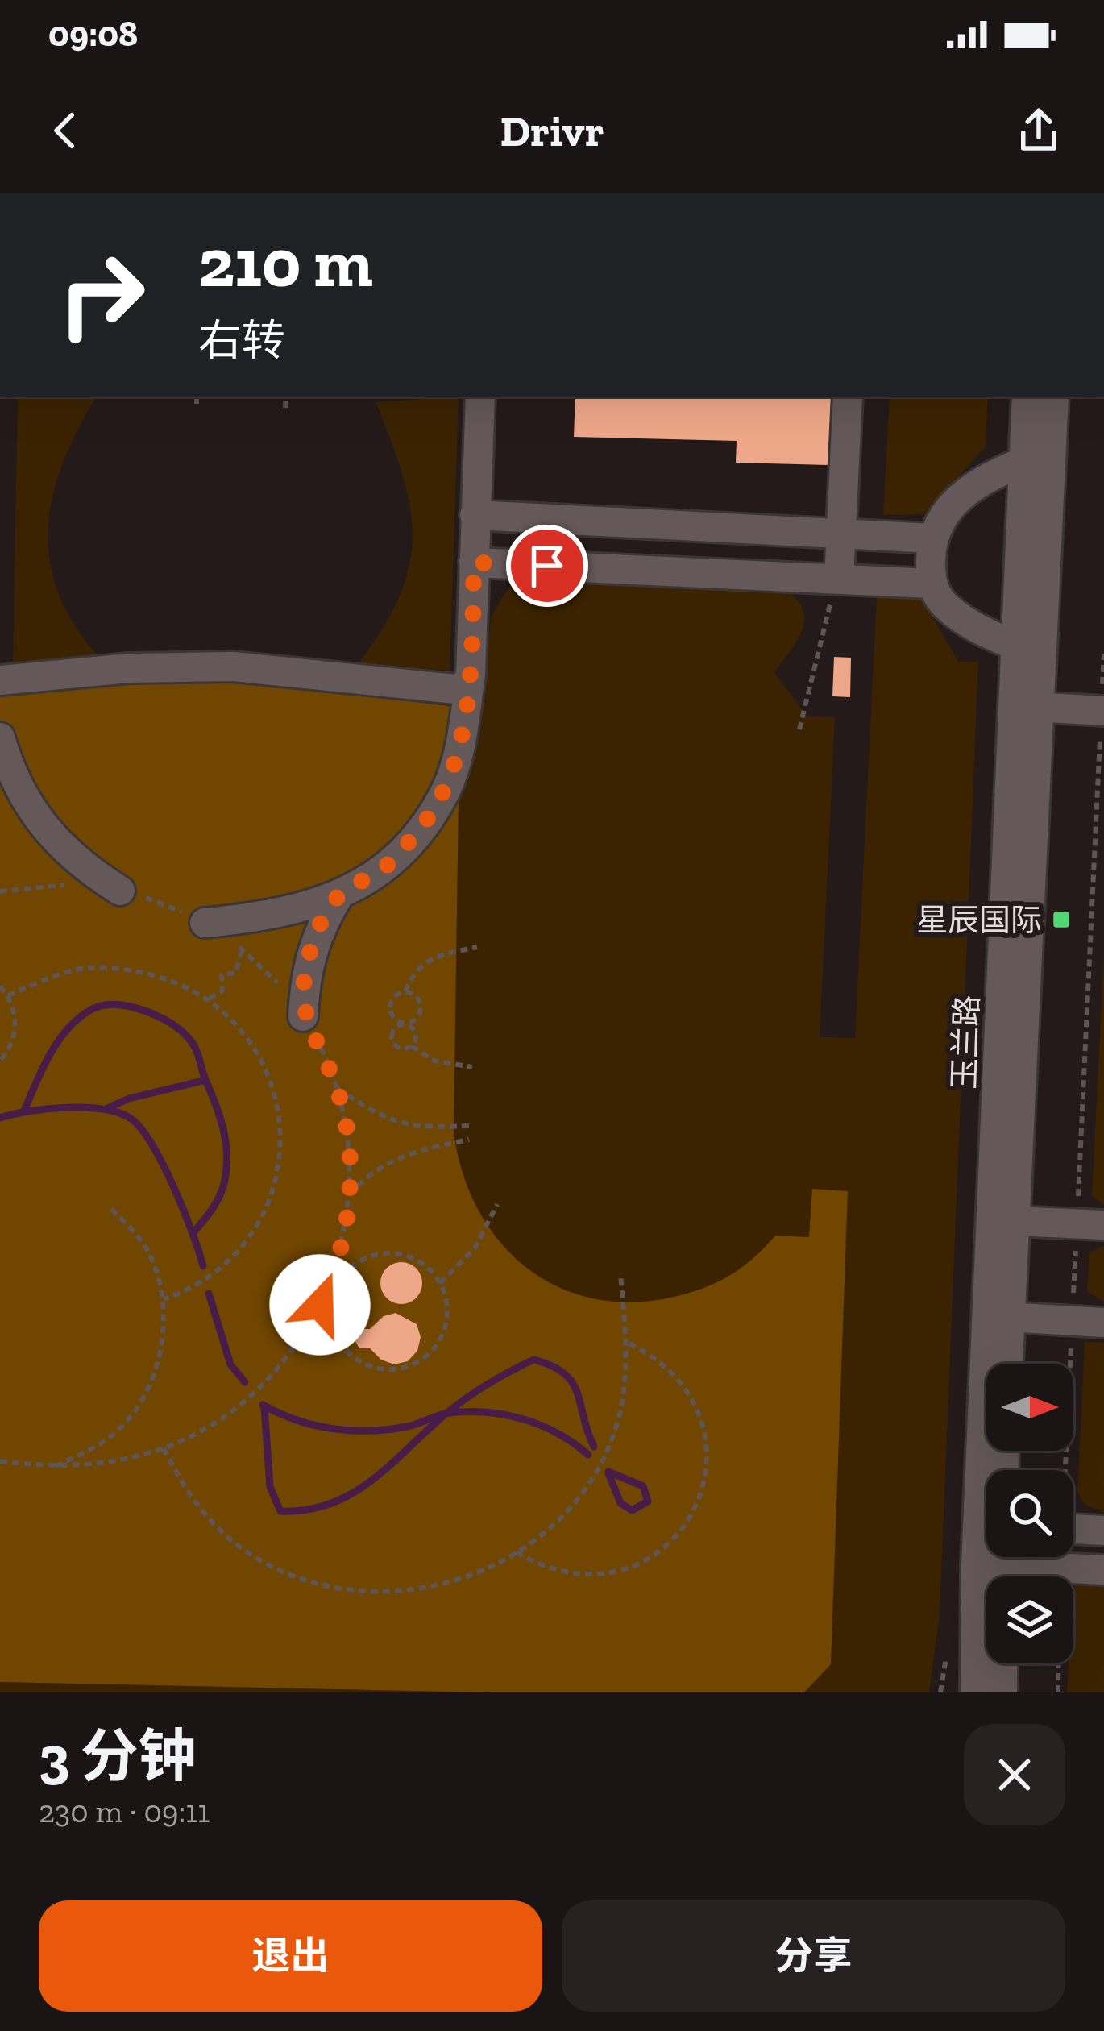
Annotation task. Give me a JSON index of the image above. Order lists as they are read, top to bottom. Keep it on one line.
{"streets":{"street":["玉兰路"]},"places":{"transit":["星辰国际"]},"north":"right","page":{"status":"09:08","header":"Drivr","turn":["210 m","右转"],"heading":["3 分钟","230 m · 09:11"],"buttons":["退出","分享"]}}
